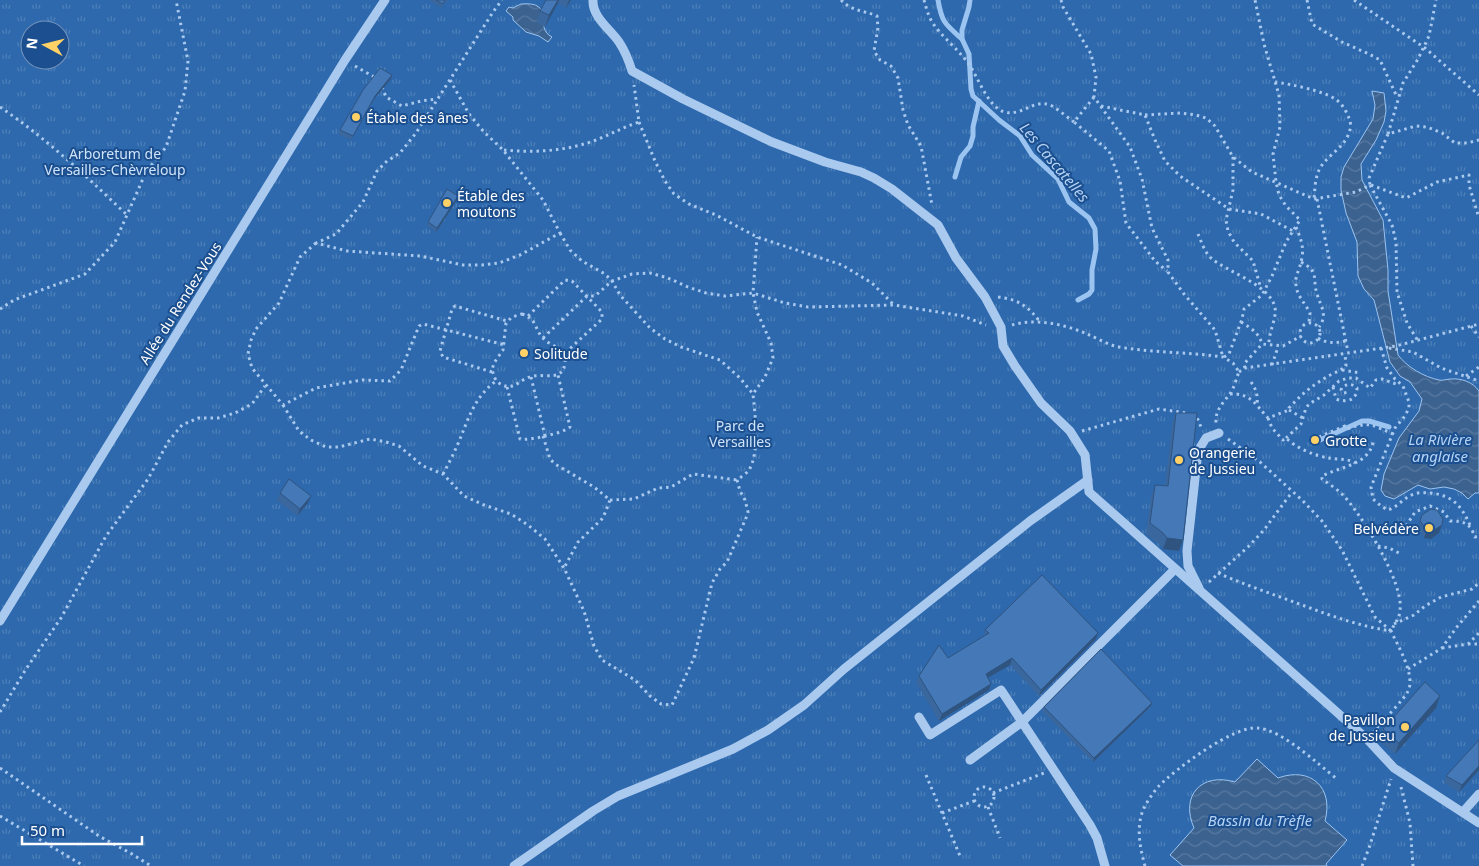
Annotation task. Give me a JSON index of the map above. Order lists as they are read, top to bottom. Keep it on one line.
{"streets":{"lane":["Allée du Rendez-Vous"]},"water":["Les Cascatelles","La Rivière anglaise","Bassin du Trèfle"],"parks":["Arboretum de Versailles-Chèvreloup","Parc de Versailles"],"places":["Étable des ânes","Étable des moutons","Solitude","Grotte","Orangerie de Jussieu","Belvédère","Pavillon de Jussieu"],"scale_bar":"50 m","north":"left"}
